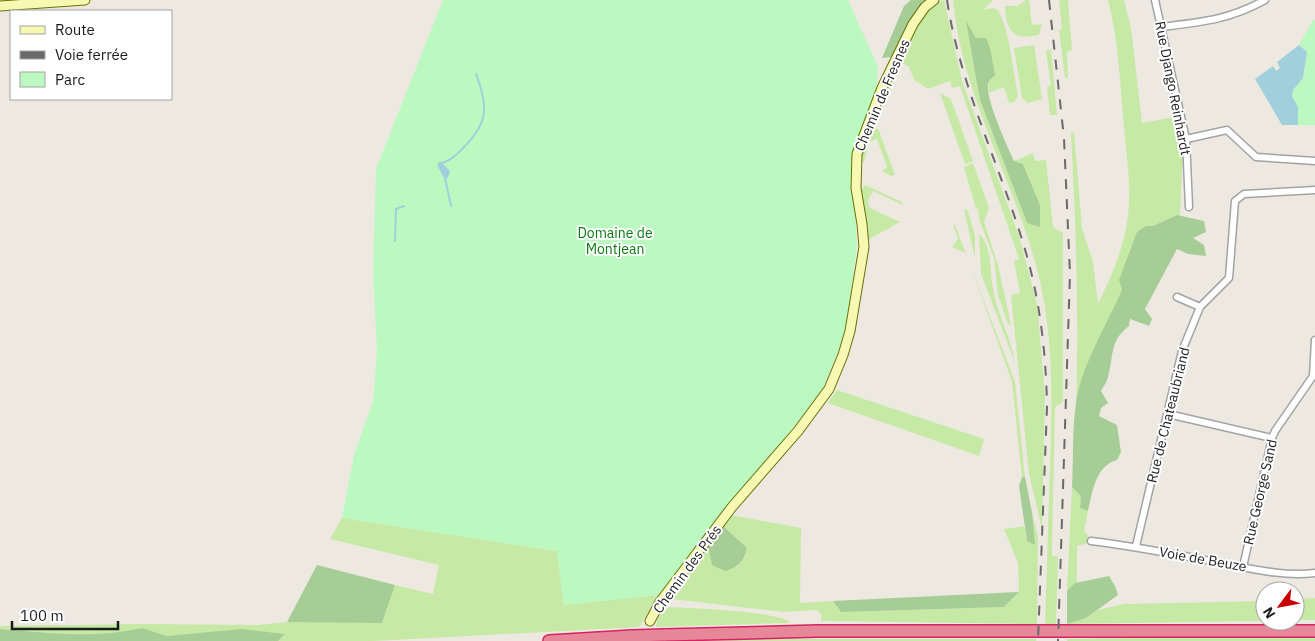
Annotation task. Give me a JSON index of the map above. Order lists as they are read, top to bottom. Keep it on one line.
{"streets":{"street":["Rue Django Reinhardt","Chemin de Fresnes","Rue de Chateaubriand","Rue George Sand","Voie de Beuze","Chemin des Prés"]},"crossings":[["Chemin de Fresnes","Chemin des Prés"],["Rue de Chateaubriand","Voie de Beuze"],["Rue George Sand","Voie de Beuze"]],"parks":["Domaine de Montjean"],"legend":["Route","Voie ferrée","Parc"],"scale_bar":"100 m","north":"bottom left"}
